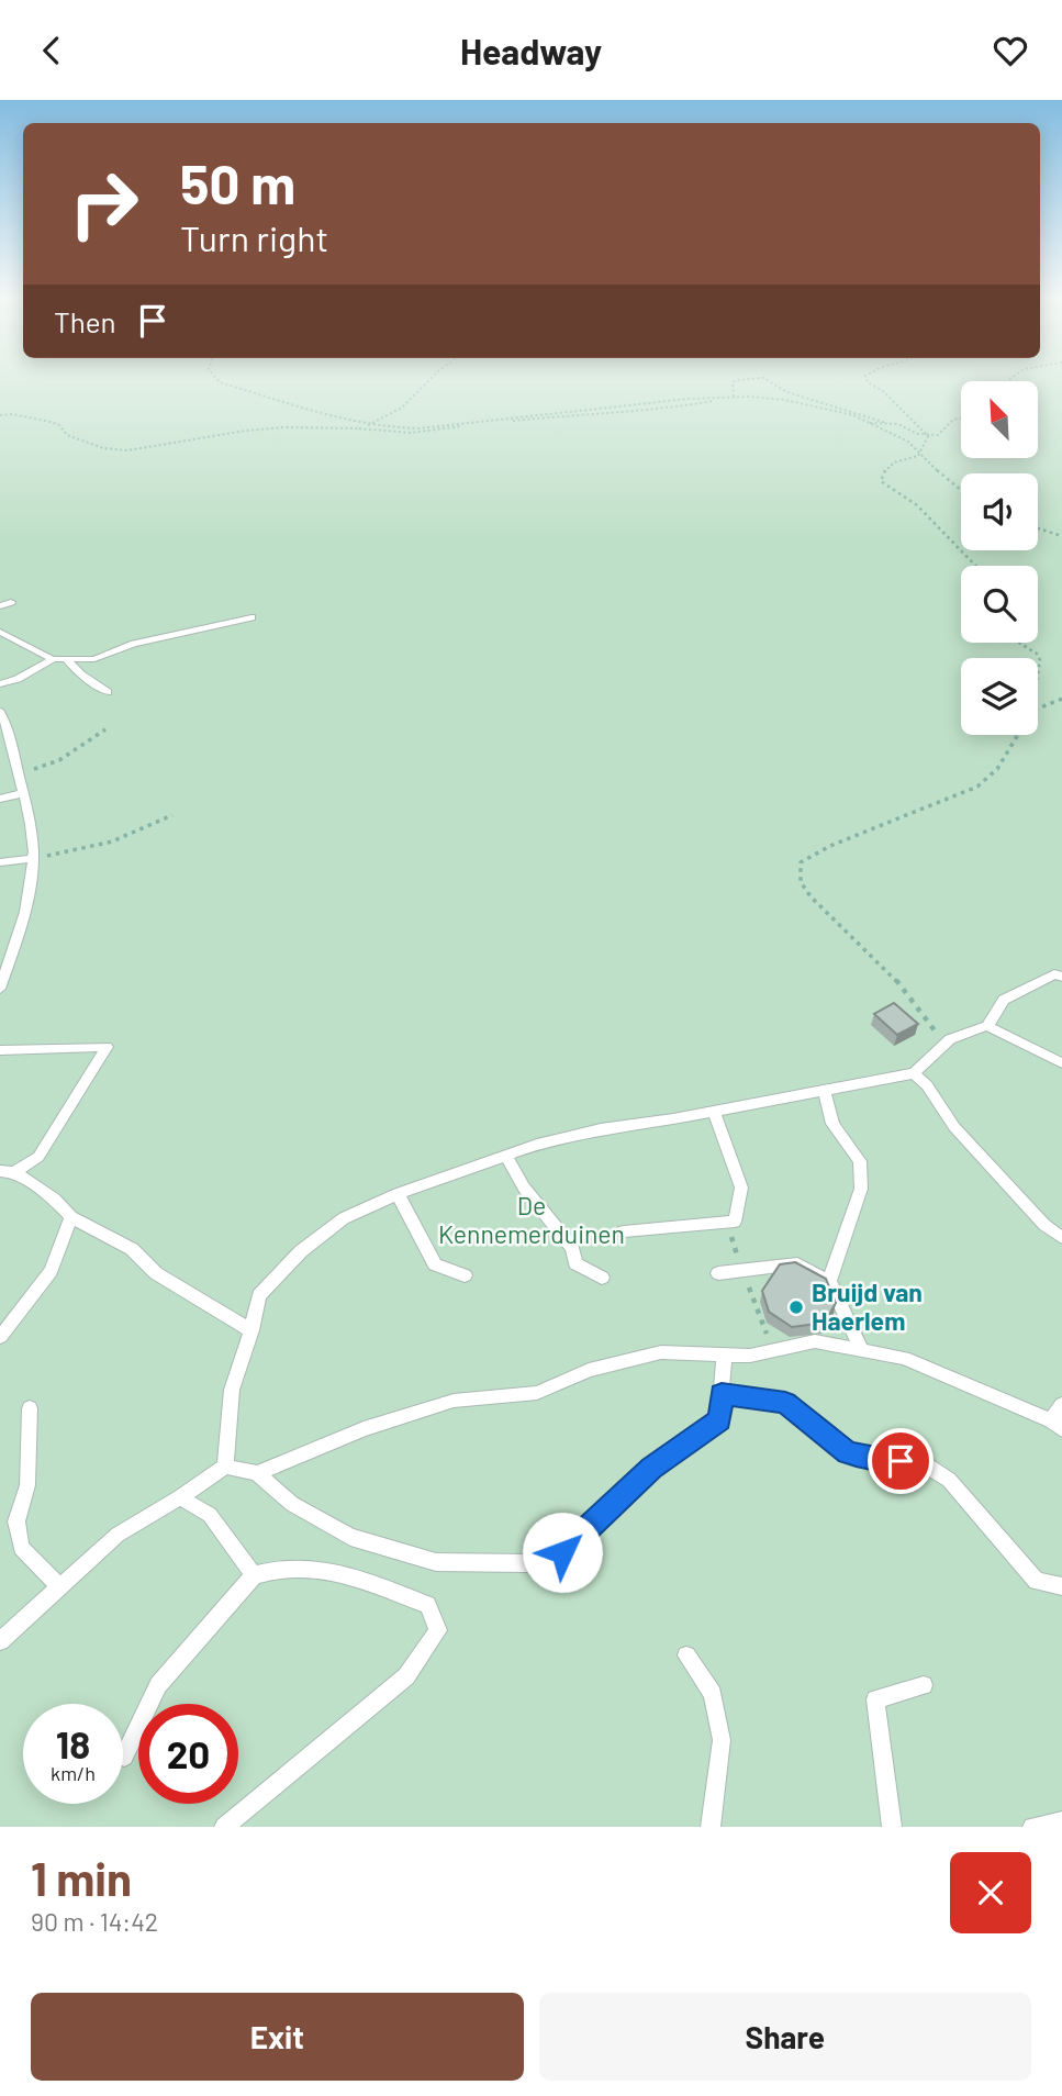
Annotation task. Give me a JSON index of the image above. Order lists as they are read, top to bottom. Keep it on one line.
{"parks":["De Kennemerduinen"],"places":["Bruijd van Haerlem"],"north":"top left","page":{"header":"Headway","turn":["50 m","Turn right"],"then":"Then","speed":"18 km/h","limit":"20","heading":["1 min","90 m · 14:42"],"buttons":["Exit","Share"]}}
